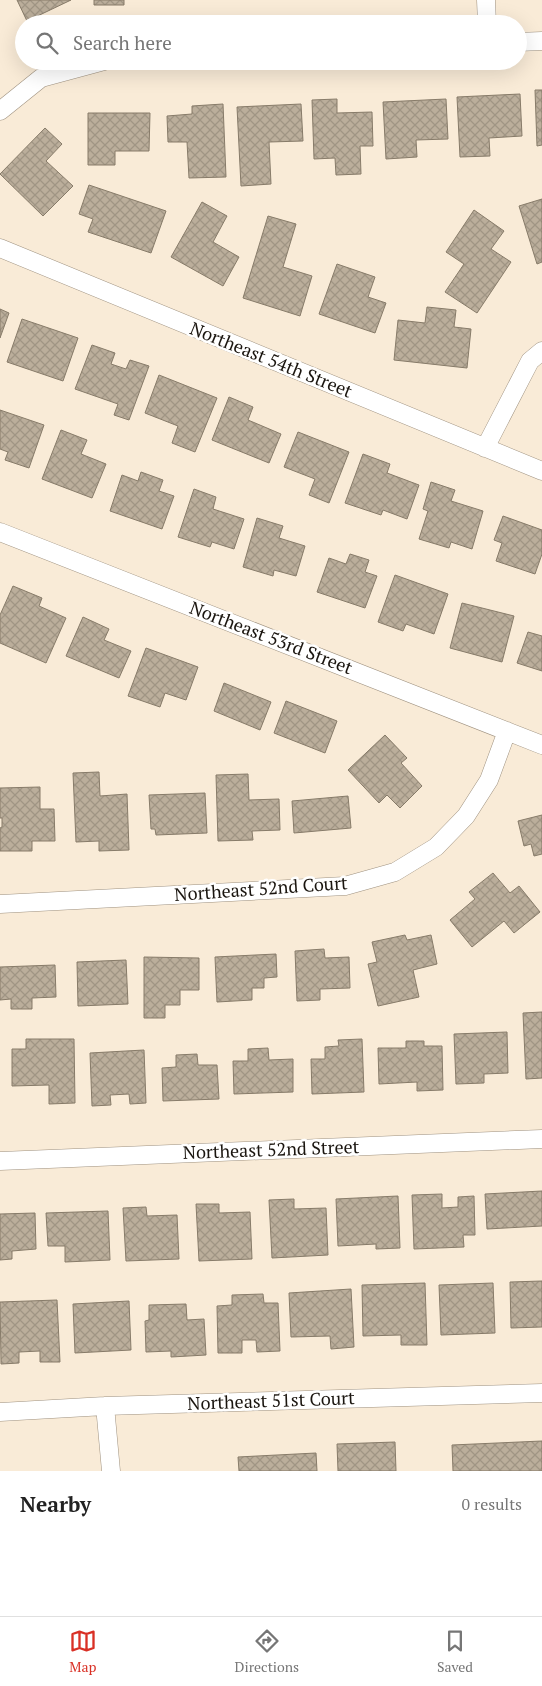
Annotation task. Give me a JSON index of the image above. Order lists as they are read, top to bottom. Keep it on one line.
{"streets":{"street":["Northeast 54th Street","Northeast 53rd Street","Northeast 52nd Court","Northeast 52nd Street","Northeast 51st Court"]},"crossings":[["Northeast 53rd Street","Northeast 52nd Court"]],"page":{"search":"Search here","heading":["Nearby","0 results"],"nav":["Map","Directions","Saved"]}}
